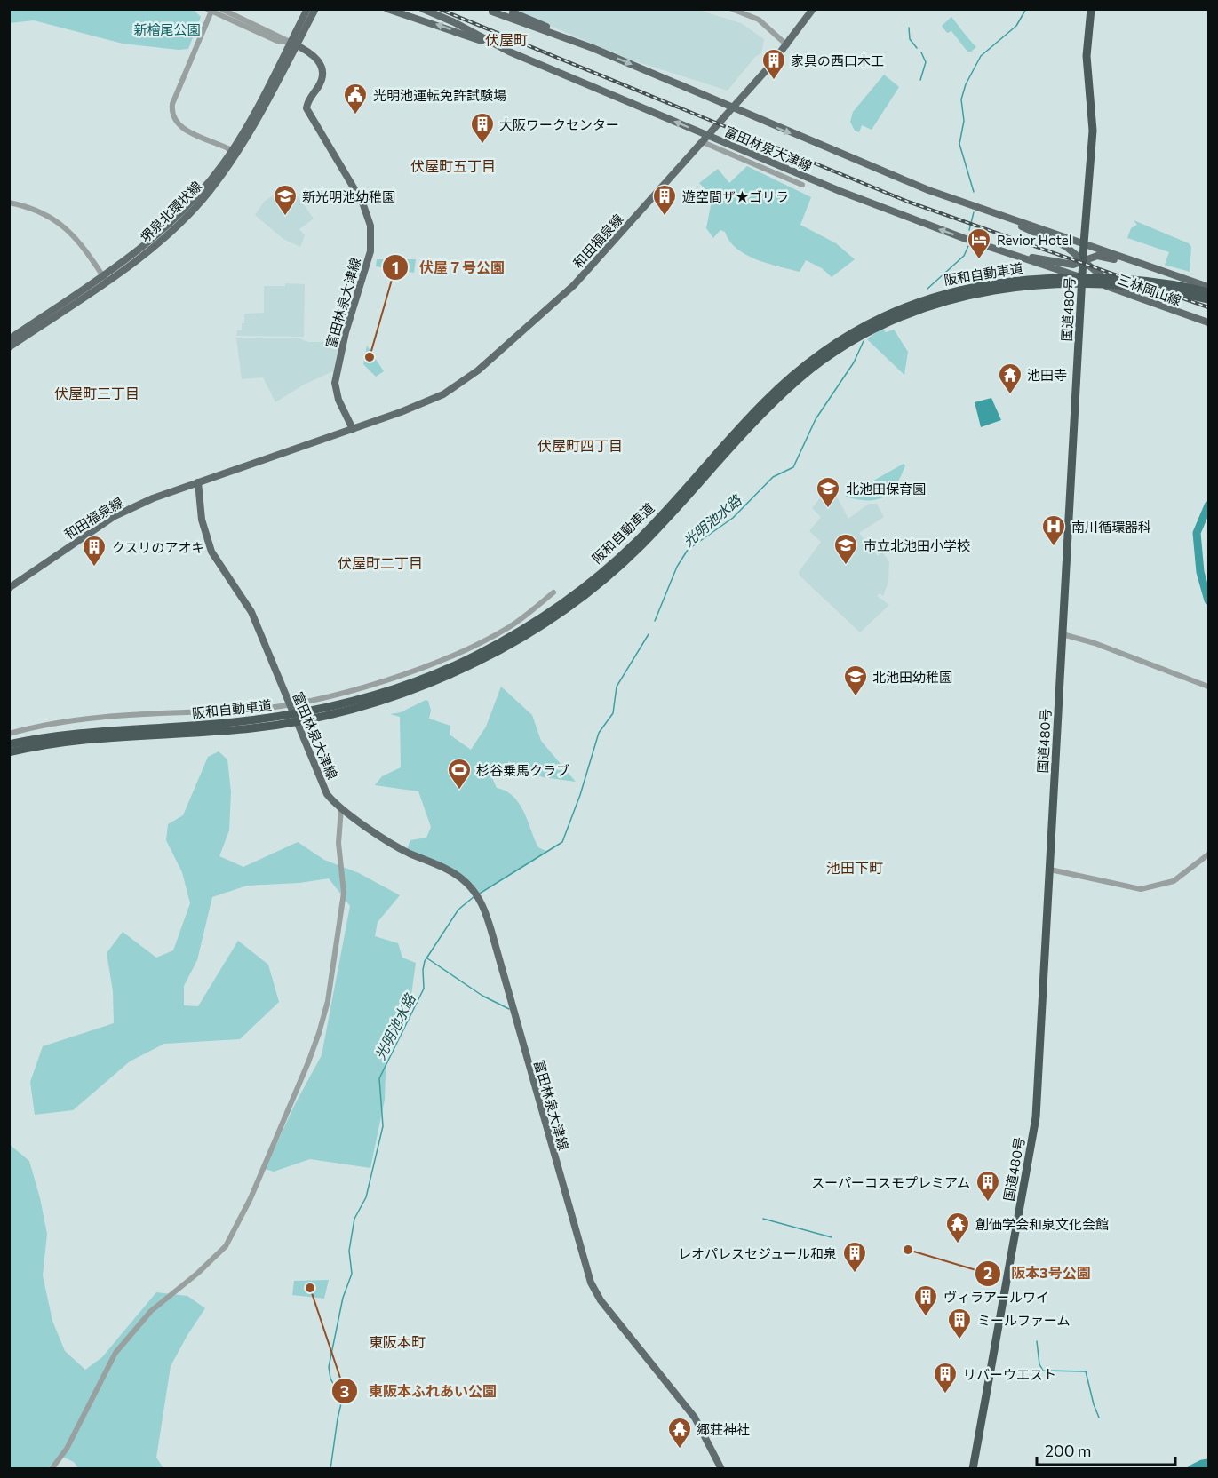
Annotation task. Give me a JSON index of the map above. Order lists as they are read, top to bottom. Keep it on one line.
{"streets":{"highway":["阪和自動車道","国道480号"],"main road":["富田林泉大津線","堺泉北環状線","和田福泉線","三林岡山線"]},"crossings":[["富田林泉大津線","堺泉北環状線"],["富田林泉大津線","和田福泉線"],["富田林泉大津線","三林岡山線"],["富田林泉大津線","国道480号"],["三林岡山線","国道480号"]],"districts":["伏屋町","伏屋町五丁目","伏屋町三丁目","伏屋町四丁目","伏屋町二丁目","池田下町","東阪本町"],"water":["光明池水路"],"parks":["新檜尾公園"],"places":{"building":["家具の西口木工","大阪ワークセンター","遊空間ザ★ゴリラ","クスリのアオキ","スーパーコスモプレミアム","レオパレスセジュール和泉","ヴィラアールワイ","ミールファーム","リバーウエスト"],"public building":["光明池運転免許試験場"],"school or university":["新光明池幼稚園","北池田保育園","市立北池田小学校","北池田幼稚園"],"hotel":["Revior Hotel"],"other":["伏屋７号公園","阪本3号公園","東阪本ふれあい公園"],"temple":["池田寺","創価学会和泉文化会館","郷荘神社"],"hospital":["南川循環器科"],"sports":["杉谷乗馬クラブ"]},"scale_bar":"200 m"}
